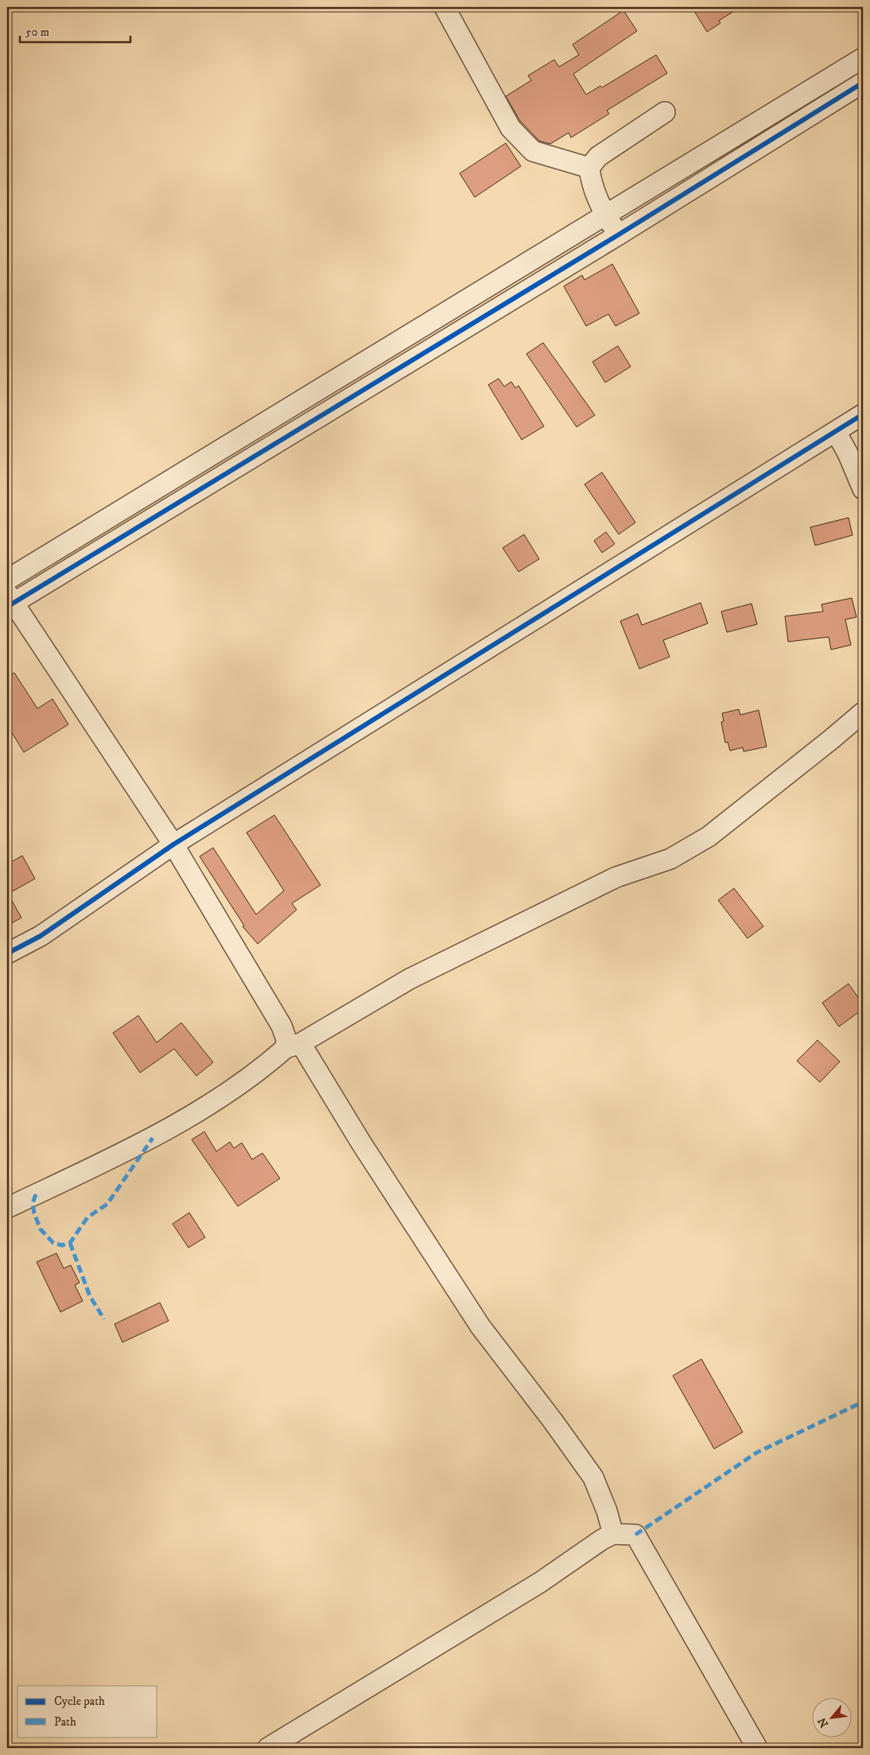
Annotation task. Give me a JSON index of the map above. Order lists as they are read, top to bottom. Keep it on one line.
{"legend":["Cycle path","Path"],"scale_bar":"50 m","north":"bottom left"}
